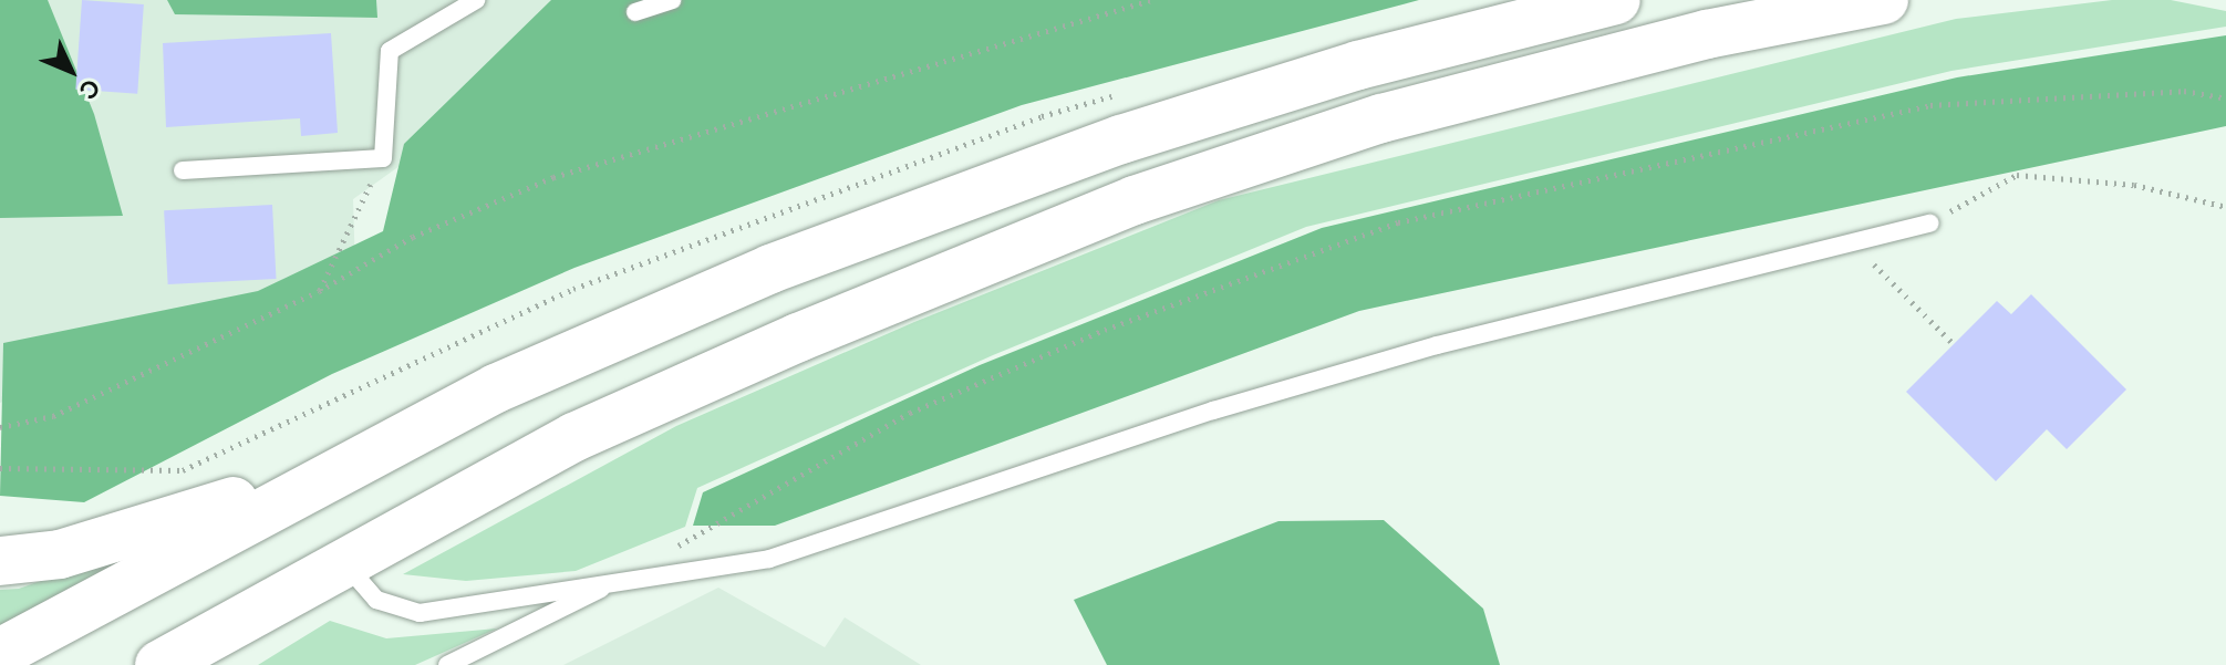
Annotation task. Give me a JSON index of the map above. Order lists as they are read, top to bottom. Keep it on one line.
{"north":"bottom right"}
